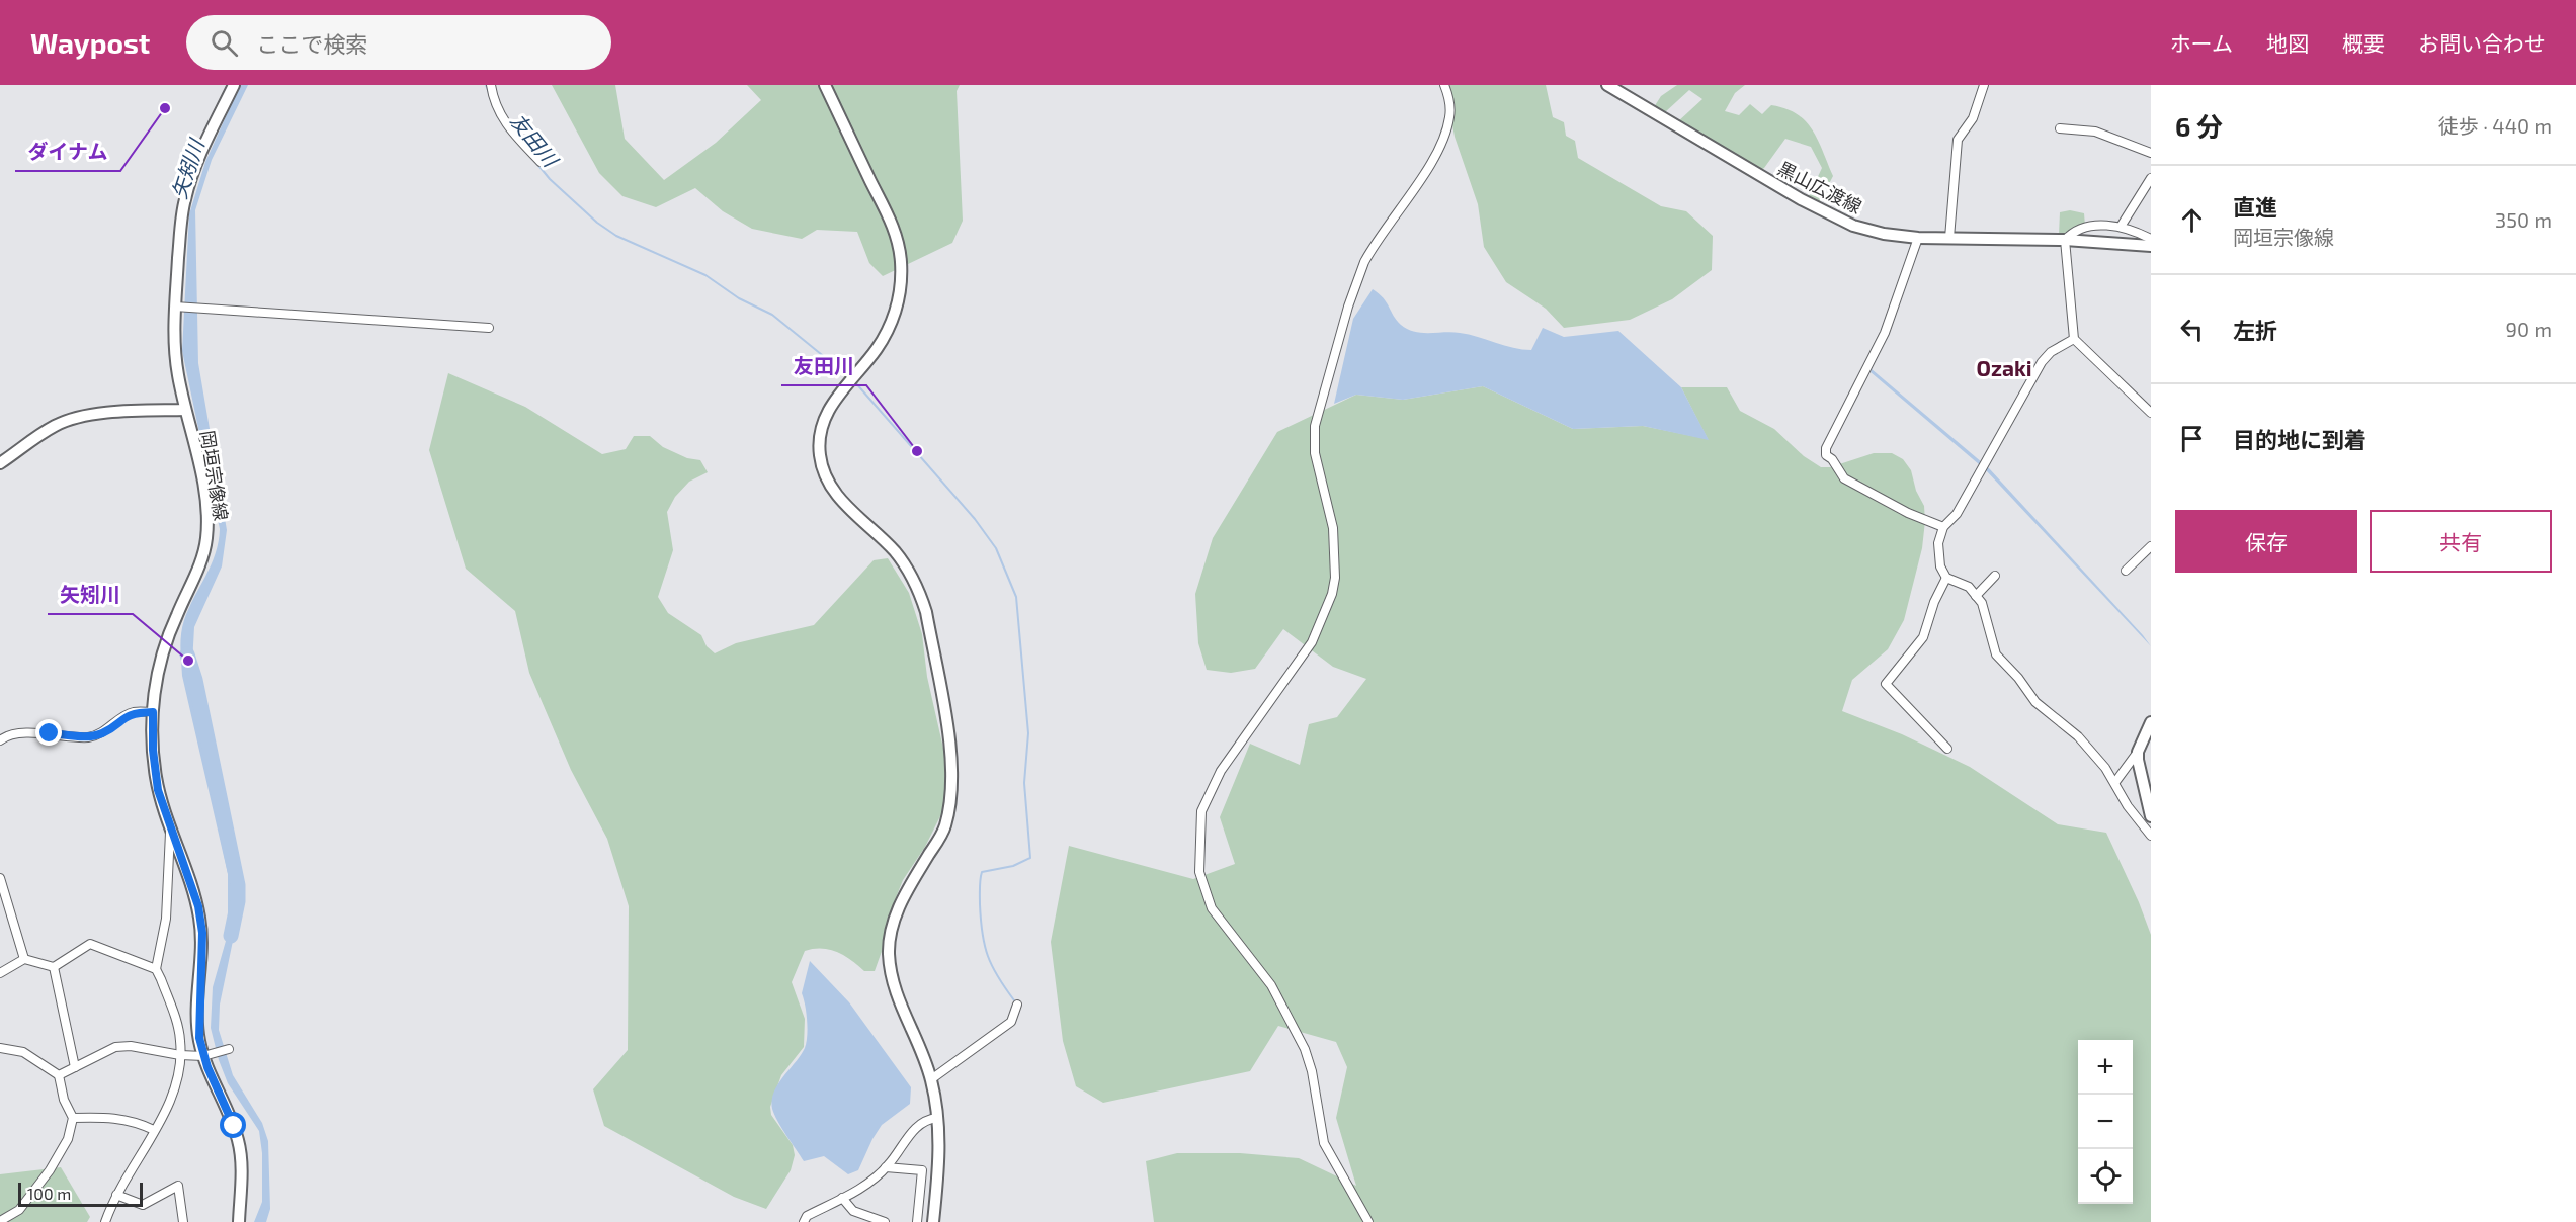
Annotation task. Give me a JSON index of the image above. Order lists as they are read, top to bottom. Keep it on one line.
{"streets":{"main road":["黒山広渡線","岡垣宗像線"]},"districts":["Ozaki"],"water":["友田川","矢矧川"],"places":["ダイナム","友田川","矢矧川"],"scale_bar":"100 m","page":{"header":"Waypost","search":"ここで検索","nav":["ホーム","地図","概要","お問い合わせ"],"heading":["6 分","徒歩 · 440 m"],"list":[["直進","岡垣宗像線","350 m"],["左折","90 m"],"目的地に到着"],"buttons":["保存","共有"],"map_buttons":["+","−"],"scale":"100 m"}}
